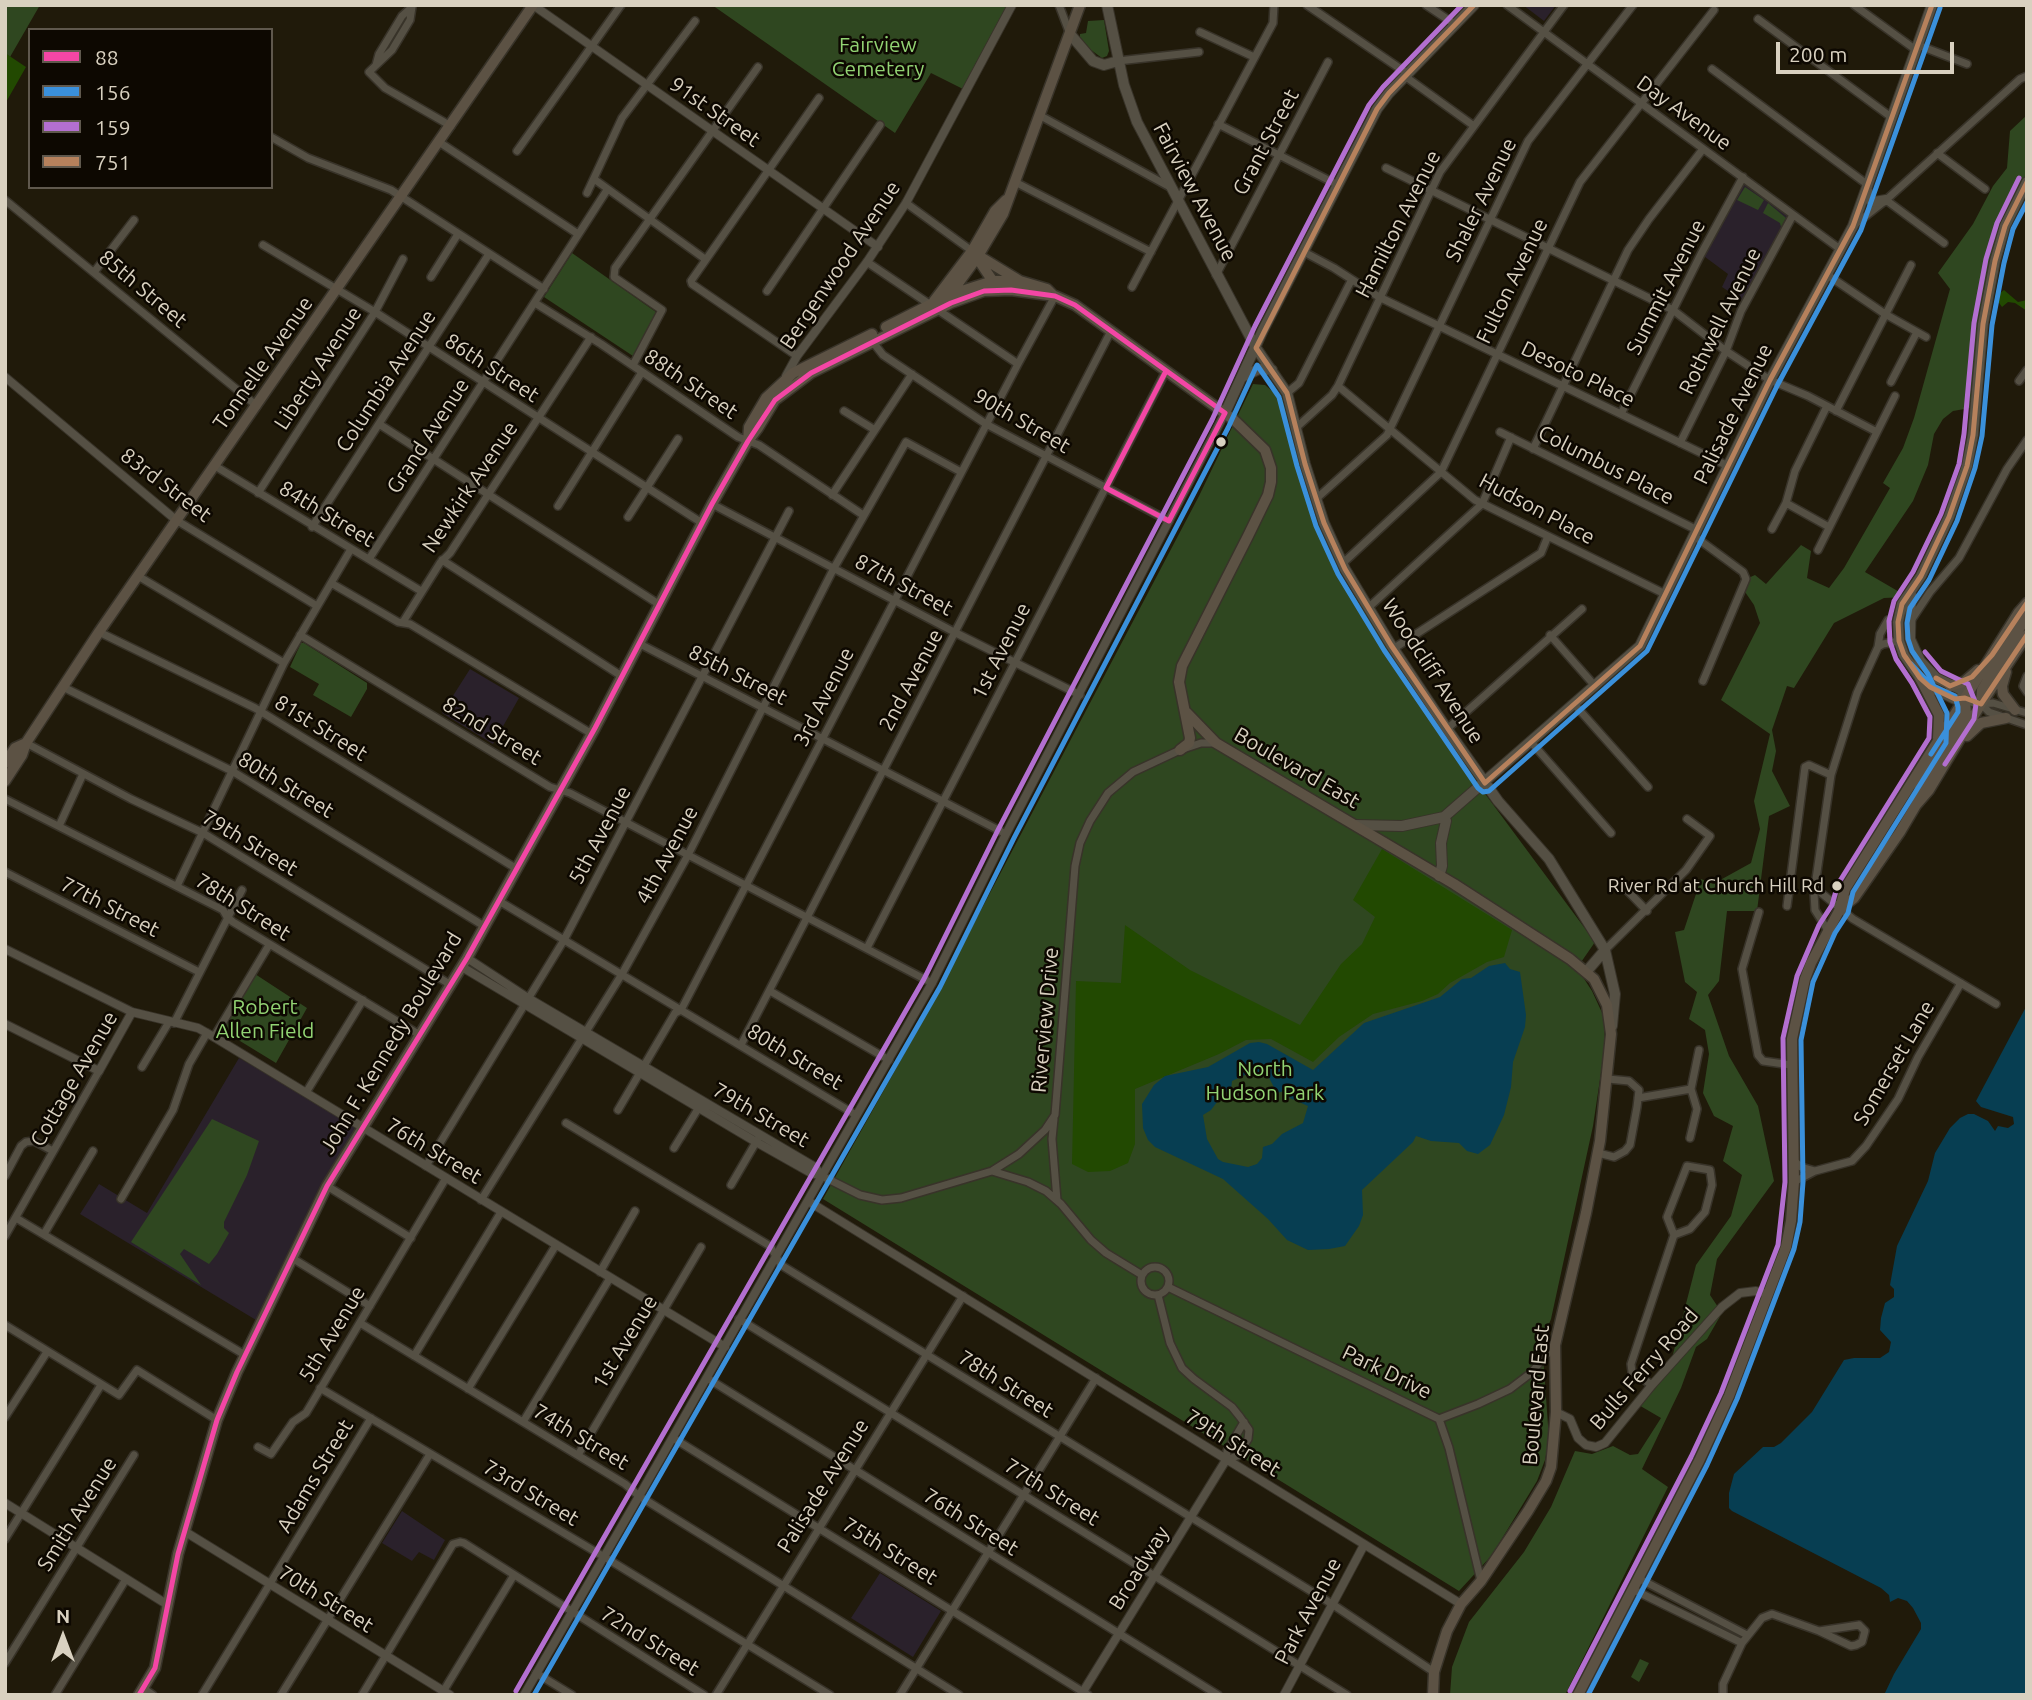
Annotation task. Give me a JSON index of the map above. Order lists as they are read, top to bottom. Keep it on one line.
{"streets":{"main road":["Fairview Avenue","Tonnelle Avenue","Palisade Avenue","Woodcliff Avenue","Boulevard East","John F. Kennedy Boulevard"],"street":["91st Street","Day Avenue","Grant Street","Shaler Avenue","Hamilton Avenue","Bergenwood Avenue","Fulton Avenue","Summit Avenue","85th Street","Rothwell Avenue","Liberty Avenue","86th Street","Desoto Place","Columbia Avenue","88th Street","90th Street","Grand Avenue","Columbus Place","83rd Street","Newkirk Avenue","Hudson Place","84th Street","87th Street","1st Avenue","2nd Avenue","3rd Avenue","81st Street","82nd Street","80th Street","5th Avenue","79th Street","4th Avenue","77th Street","78th Street","Riverview Drive","Somerset Lane","Cottage Avenue","76th Street","Bulls Ferry Road","Park Drive","74th Street","Adams Street","73rd Street","Smith Avenue","75th Street","Broadway","70th Street","Park Avenue","72nd Street"]},"crossings":[["91st Street","Bergenwood Avenue"],["91st Street","Tonnelle Avenue"],["Day Avenue","Shaler Avenue"],["Day Avenue","Hamilton Avenue"],["Day Avenue","Fulton Avenue"],["Day Avenue","Summit Avenue"],["Day Avenue","Rothwell Avenue"],["Day Avenue","Palisade Avenue"],["Grant Street","Fairview Avenue"],["Fairview Avenue","Woodcliff Avenue"],["Shaler Avenue","Desoto Place"],["Shaler Avenue","Hudson Place"],["Shaler Avenue","Woodcliff Avenue"],["Hamilton Avenue","Desoto Place"],["Hamilton Avenue","Hudson Place"],["Hamilton Avenue","Woodcliff Avenue"],["Bergenwood Avenue","John F. Kennedy Boulevard"],["Fulton Avenue","Desoto Place"],["Fulton Avenue","Hudson Place"],["Fulton Avenue","Woodcliff Avenue"],["Summit Avenue","Desoto Place"],["85th Street","Tonnelle Avenue"],["85th Street","1st Avenue"],["85th Street","2nd Avenue"],["85th Street","3rd Avenue"],["85th Street","5th Avenue"],["85th Street","4th Avenue"],["85th Street","John F. Kennedy Boulevard"],["Rothwell Avenue","Desoto Place"],["Tonnelle Avenue","86th Street"],["Tonnelle Avenue","83rd Street"],["Tonnelle Avenue","84th Street"],["Tonnelle Avenue","81st Street"],["Tonnelle Avenue","80th Street"],["Tonnelle Avenue","79th Street"],["Liberty Avenue","86th Street"],["Liberty Avenue","84th Street"],["86th Street","Columbia Avenue"],["86th Street","Grand Avenue"],["86th Street","Newkirk Avenue"],["86th Street","John F. Kennedy Boulevard"],["Desoto Place","Palisade Avenue"],["Columbia Avenue","84th Street"],["88th Street","Grand Avenue"],["88th Street","Newkirk Avenue"],["88th Street","4th Avenue"],["88th Street","John F. Kennedy Boulevard"],["Palisade Avenue","Columbus Place"],["Palisade Avenue","Hudson Place"],["Palisade Avenue","Woodcliff Avenue"],["Palisade Avenue","79th Street"],["Palisade Avenue","77th Street"],["Palisade Avenue","78th Street"],["Palisade Avenue","76th Street"],["Palisade Avenue","74th Street"],["Palisade Avenue","73rd Street"],["Palisade Avenue","75th Street"],["90th Street","1st Avenue"],["90th Street","2nd Avenue"],["90th Street","3rd Avenue"],["90th Street","John F. Kennedy Boulevard"],["Grand Avenue","84th Street"],["Newkirk Avenue","84th Street"],["87th Street","1st Avenue"],["87th Street","2nd Avenue"],["87th Street","3rd Avenue"],["87th Street","5th Avenue"],["87th Street","4th Avenue"],["87th Street","John F. Kennedy Boulevard"],["1st Avenue","82nd Street"],["1st Avenue","John F. Kennedy Boulevard"],["1st Avenue","76th Street"],["1st Avenue","74th Street"],["Woodcliff Avenue","Boulevard East"],["2nd Avenue","82nd Street"],["2nd Avenue","80th Street"],["2nd Avenue","John F. Kennedy Boulevard"],["3rd Avenue","82nd Street"],["3rd Avenue","80th Street"],["3rd Avenue","79th Street"],["3rd Avenue","4th Avenue"],["3rd Avenue","John F. Kennedy Boulevard"],["81st Street","John F. Kennedy Boulevard"],["82nd Street","5th Avenue"],["82nd Street","4th Avenue"],["82nd Street","John F. Kennedy Boulevard"],["Boulevard East","79th Street"],["Boulevard East","78th Street"],["Boulevard East","Riverview Drive"],["Boulevard East","Bulls Ferry Road"],["Boulevard East","Park Drive"],["80th Street","5th Avenue"],["80th Street","4th Avenue"],["80th Street","John F. Kennedy Boulevard"],["5th Avenue","79th Street"],["5th Avenue","76th Street"],["5th Avenue","74th Street"],["5th Avenue","73rd Street"],["79th Street","4th Avenue"],["79th Street","Riverview Drive"],["79th Street","John F. Kennedy Boulevard"],["79th Street","Broadway"],["79th Street","Park Avenue"],["4th Avenue","76th Street"],["77th Street","Broadway"],["77th Street","Park Avenue"],["78th Street","John F. Kennedy Boulevard"],["78th Street","Broadway"],["78th Street","Park Avenue"],["Riverview Drive","Park Drive"],["John F. Kennedy Boulevard","76th Street"],["John F. Kennedy Boulevard","70th Street"],["Cottage Avenue","76th Street"],["76th Street","Broadway"],["Adams Street","73rd Street"],["Adams Street","70th Street"],["75th Street","Broadway"],["70th Street","72nd Street"]],"parks":["Fairview Cemetery","Robert Allen Field","North Hudson Park"],"places":["River Rd at Church Hill Rd"],"lines":["transit line 159","transit line 751","transit line 156","transit line 88"],"legend":["88","156","159","751"],"scale_bar":"200 m","north":"top"}
